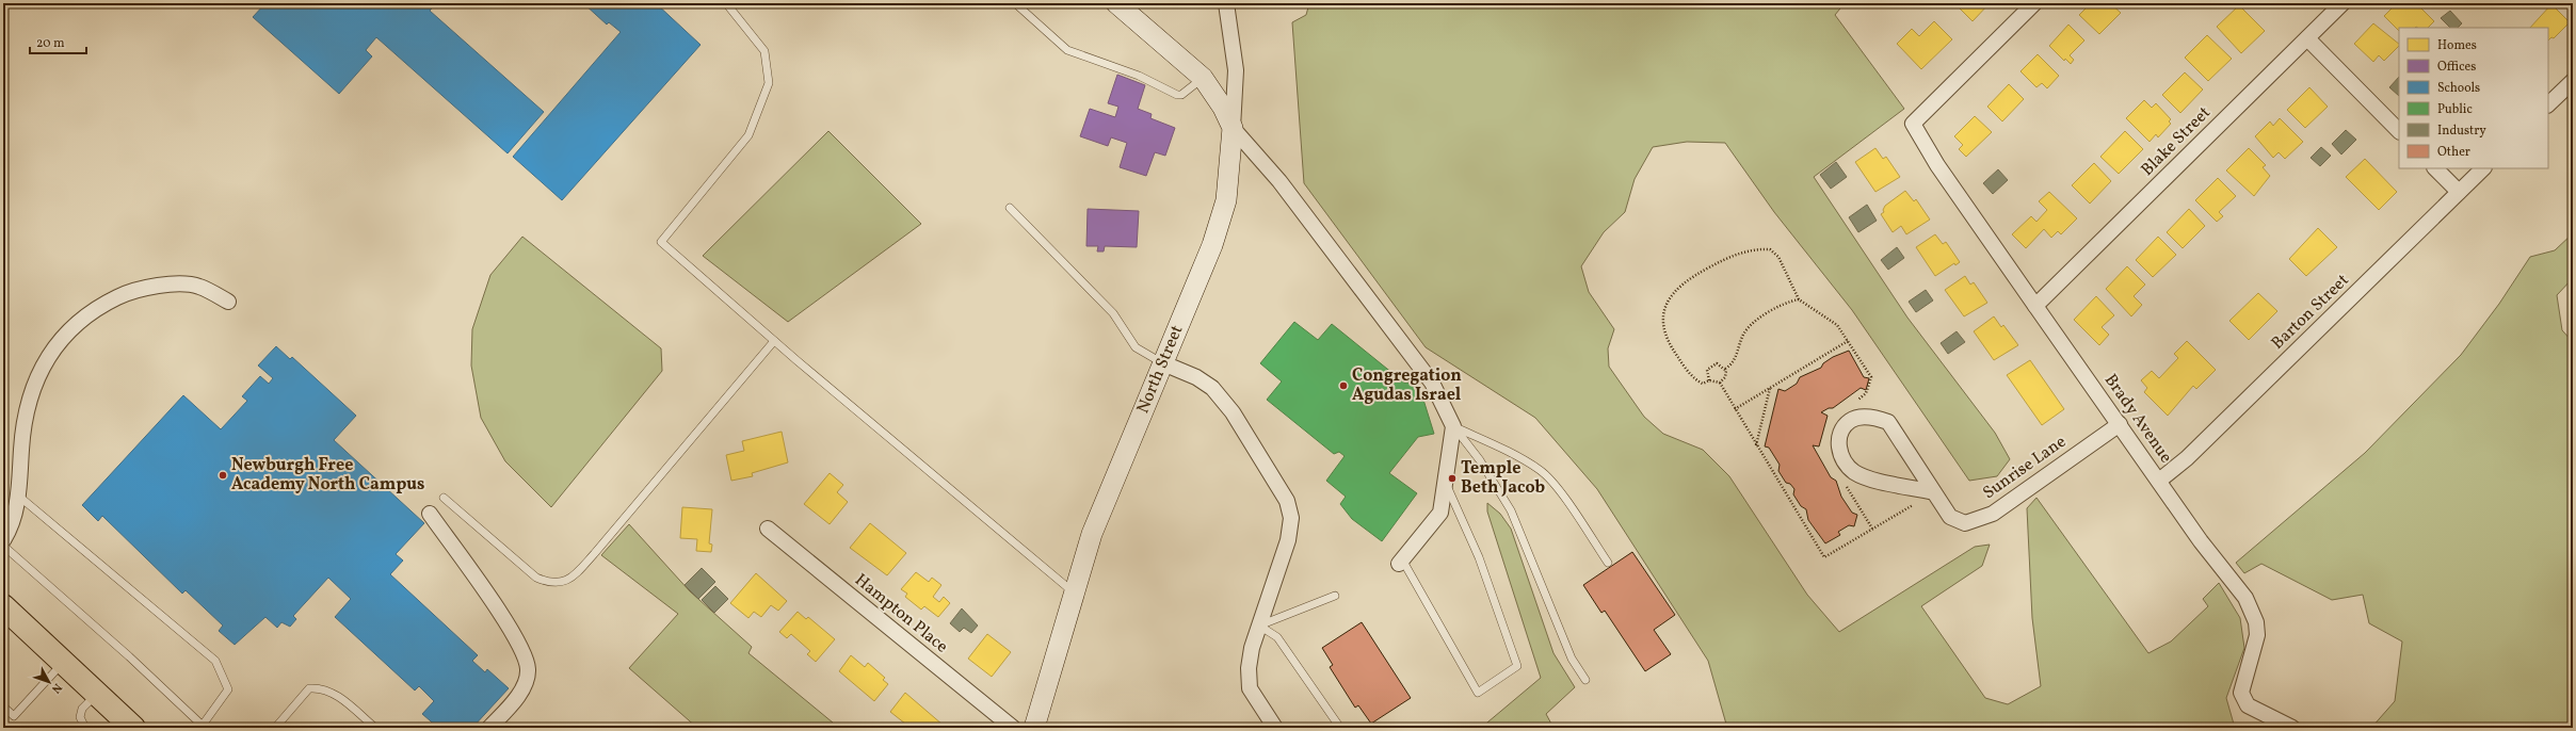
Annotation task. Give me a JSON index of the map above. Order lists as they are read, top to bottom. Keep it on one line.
{"streets":{"street":["Blake Street","Barton Street","North Street","Brady Avenue","Sunrise Lane","Hampton Place"]},"crossings":[["Blake Street","Brady Avenue"],["Barton Street","Brady Avenue"],["Brady Avenue","Sunrise Lane"]],"places":["Congregation Agudas Israel","Newburgh Free Academy North Campus","Temple Beth Jacob"],"legend":["Homes","Offices","Schools","Public","Industry","Other"],"scale_bar":"20 m","north":"bottom right"}
